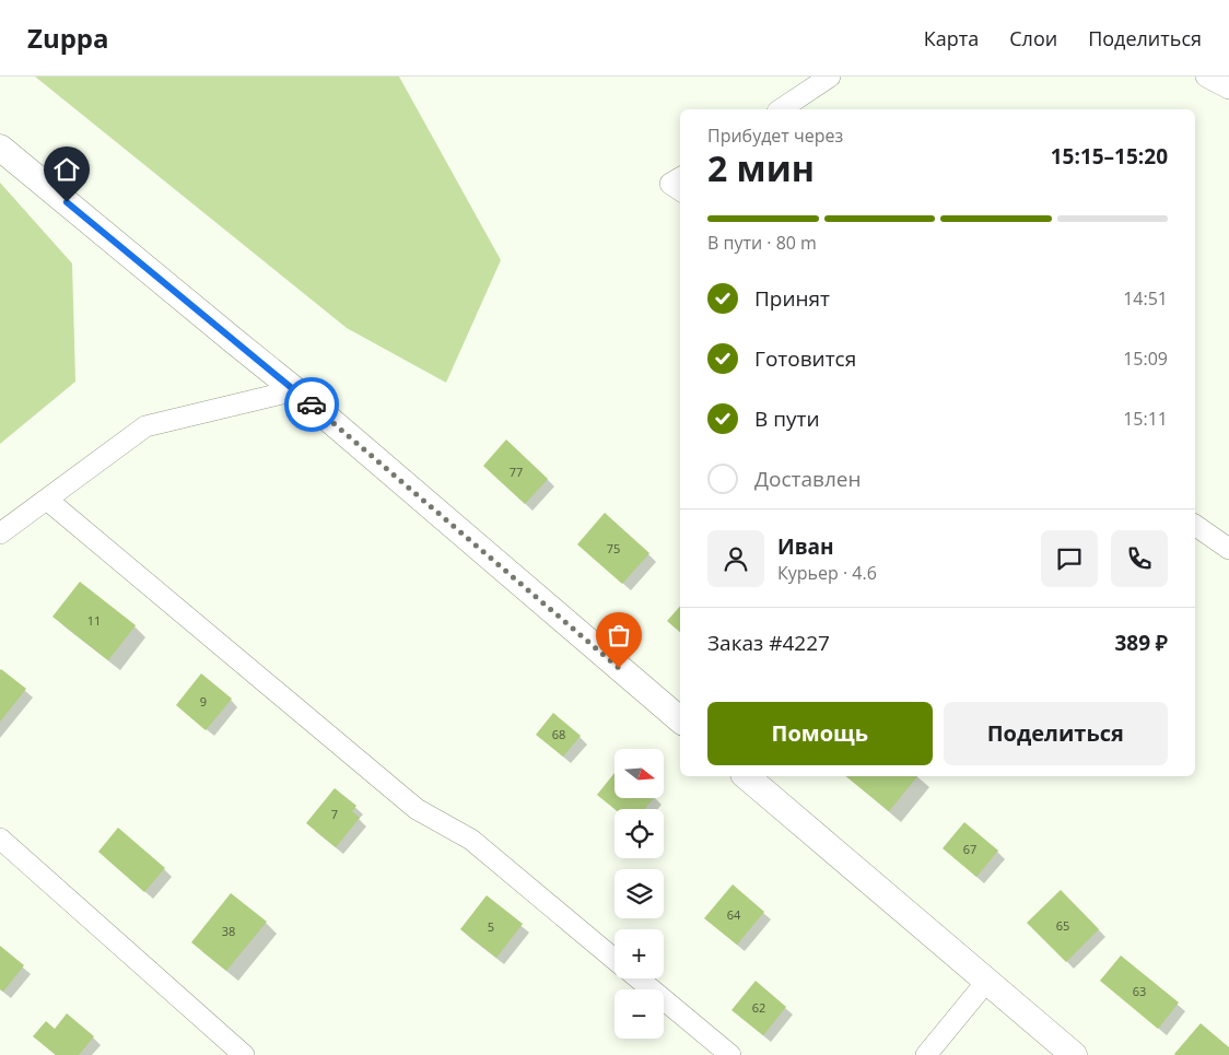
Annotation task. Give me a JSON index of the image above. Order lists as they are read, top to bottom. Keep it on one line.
{"house_numbers":["77","75","11","9","68","7","67","64","65","5","38","63","62"],"north":"right","page":{"header":"Zuppa","nav":["Карта","Слои","Поделиться"],"heading":["2 мин","Прибудет через","15:15–15:20"],"panel":["Иван","Курьер · 4.6","Заказ #4227","389 ₽"],"bar":"В пути · 80 m","list":[["Принят","14:51"],["Готовится","15:09"],["В пути","15:11"],"Доставлен"],"buttons":["Помощь","Поделиться"],"map_buttons":["+","−"]}}
